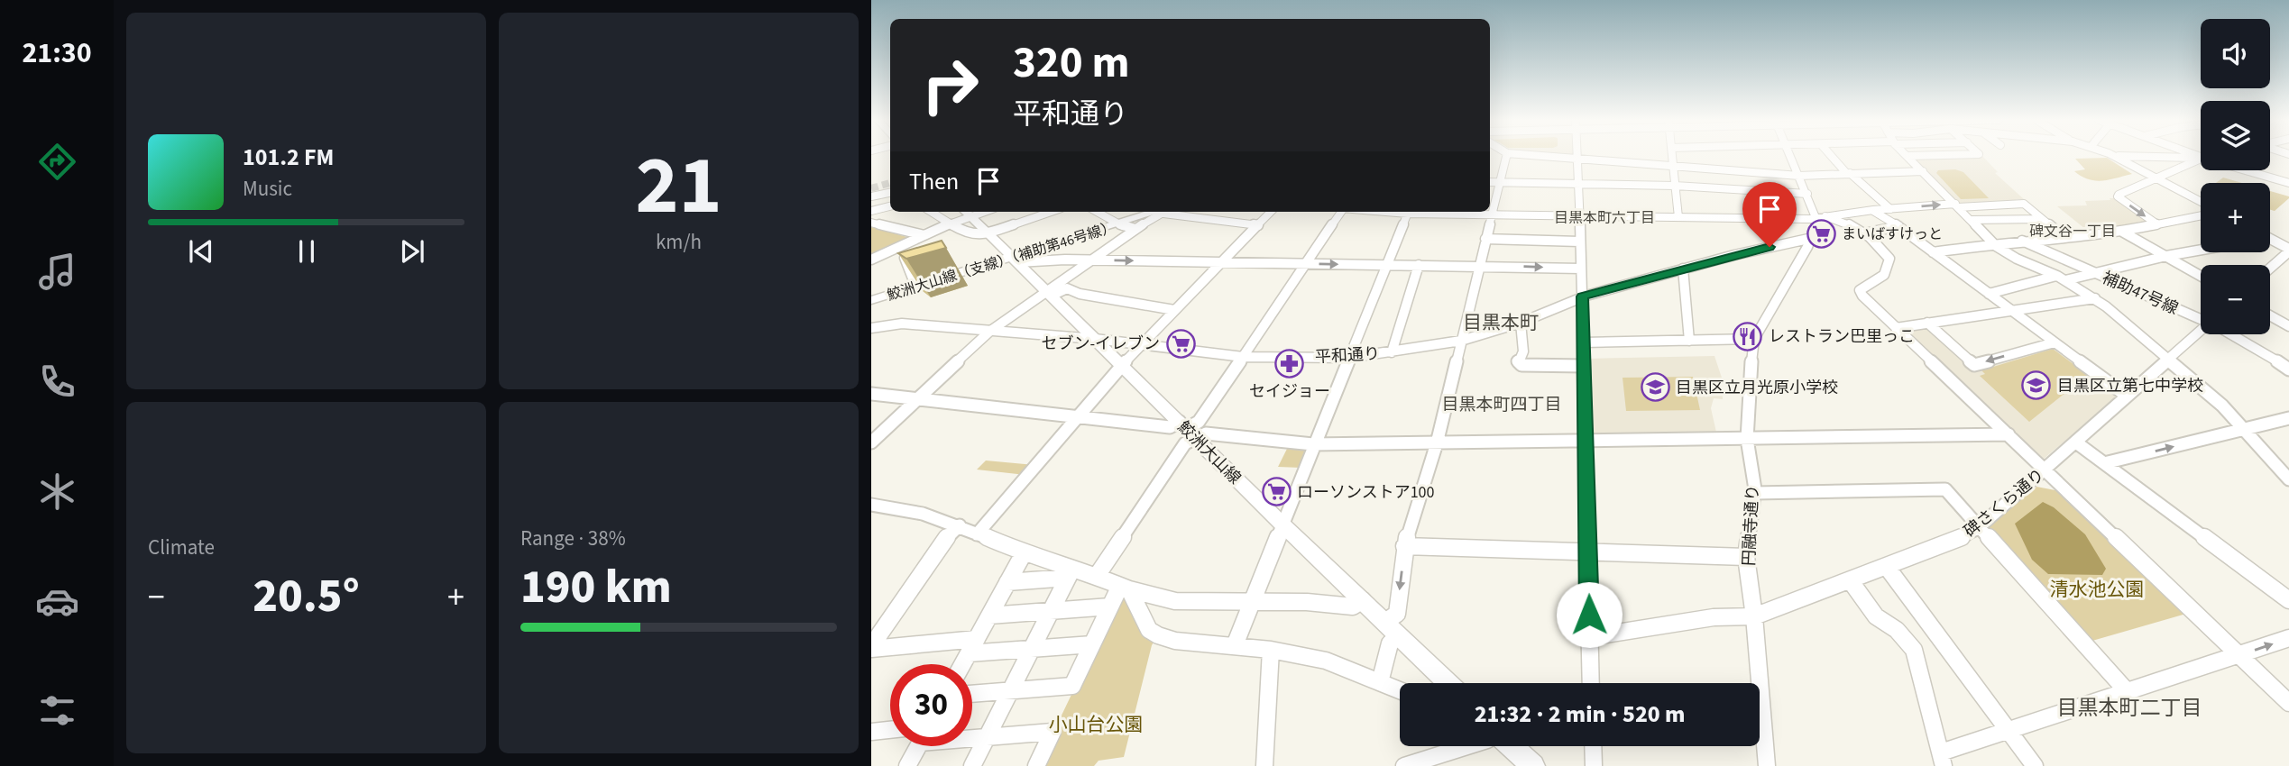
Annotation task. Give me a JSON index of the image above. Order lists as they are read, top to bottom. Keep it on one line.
{"streets":{"main road":["鮫洲大山線（支線）（補助第46号線）","鮫洲大山線"],"street":["補助47号線","平和通り","碑さくら通り","円融寺通り"]},"crossings":[["鮫洲大山線（支線）（補助第46号線）","鮫洲大山線"],["平和通り","鮫洲大山線"],["平和通り","円融寺通り"],["碑さくら通り","円融寺通り"]],"districts":["目黒本町六丁目","碑文谷一丁目","目黒本町","目黒本町四丁目","目黒本町二丁目"],"parks":["清水池公園","小山台公園"],"places":{"supermarket":["まいばすけっと","セブン-イレブン","ローソンストア100"],"restaurant":["レストラン巴里っこ"],"pharmacy":["セイジョー"],"school or university":["目黒区立第七中学校","目黒区立月光原小学校"]},"page":{"tabs":"21:30","tile":[["21","km/h"],"Climate",["Range · 38%","190 km"]],"map_buttons":["+","−"],"turn":["320 m","平和通り"],"song":["101.2 FM","Music"],"then":"Then","heat":["−","20.5°","+"],"limit":"30","trip":"21:32 · 2 min · 520 m"}}
